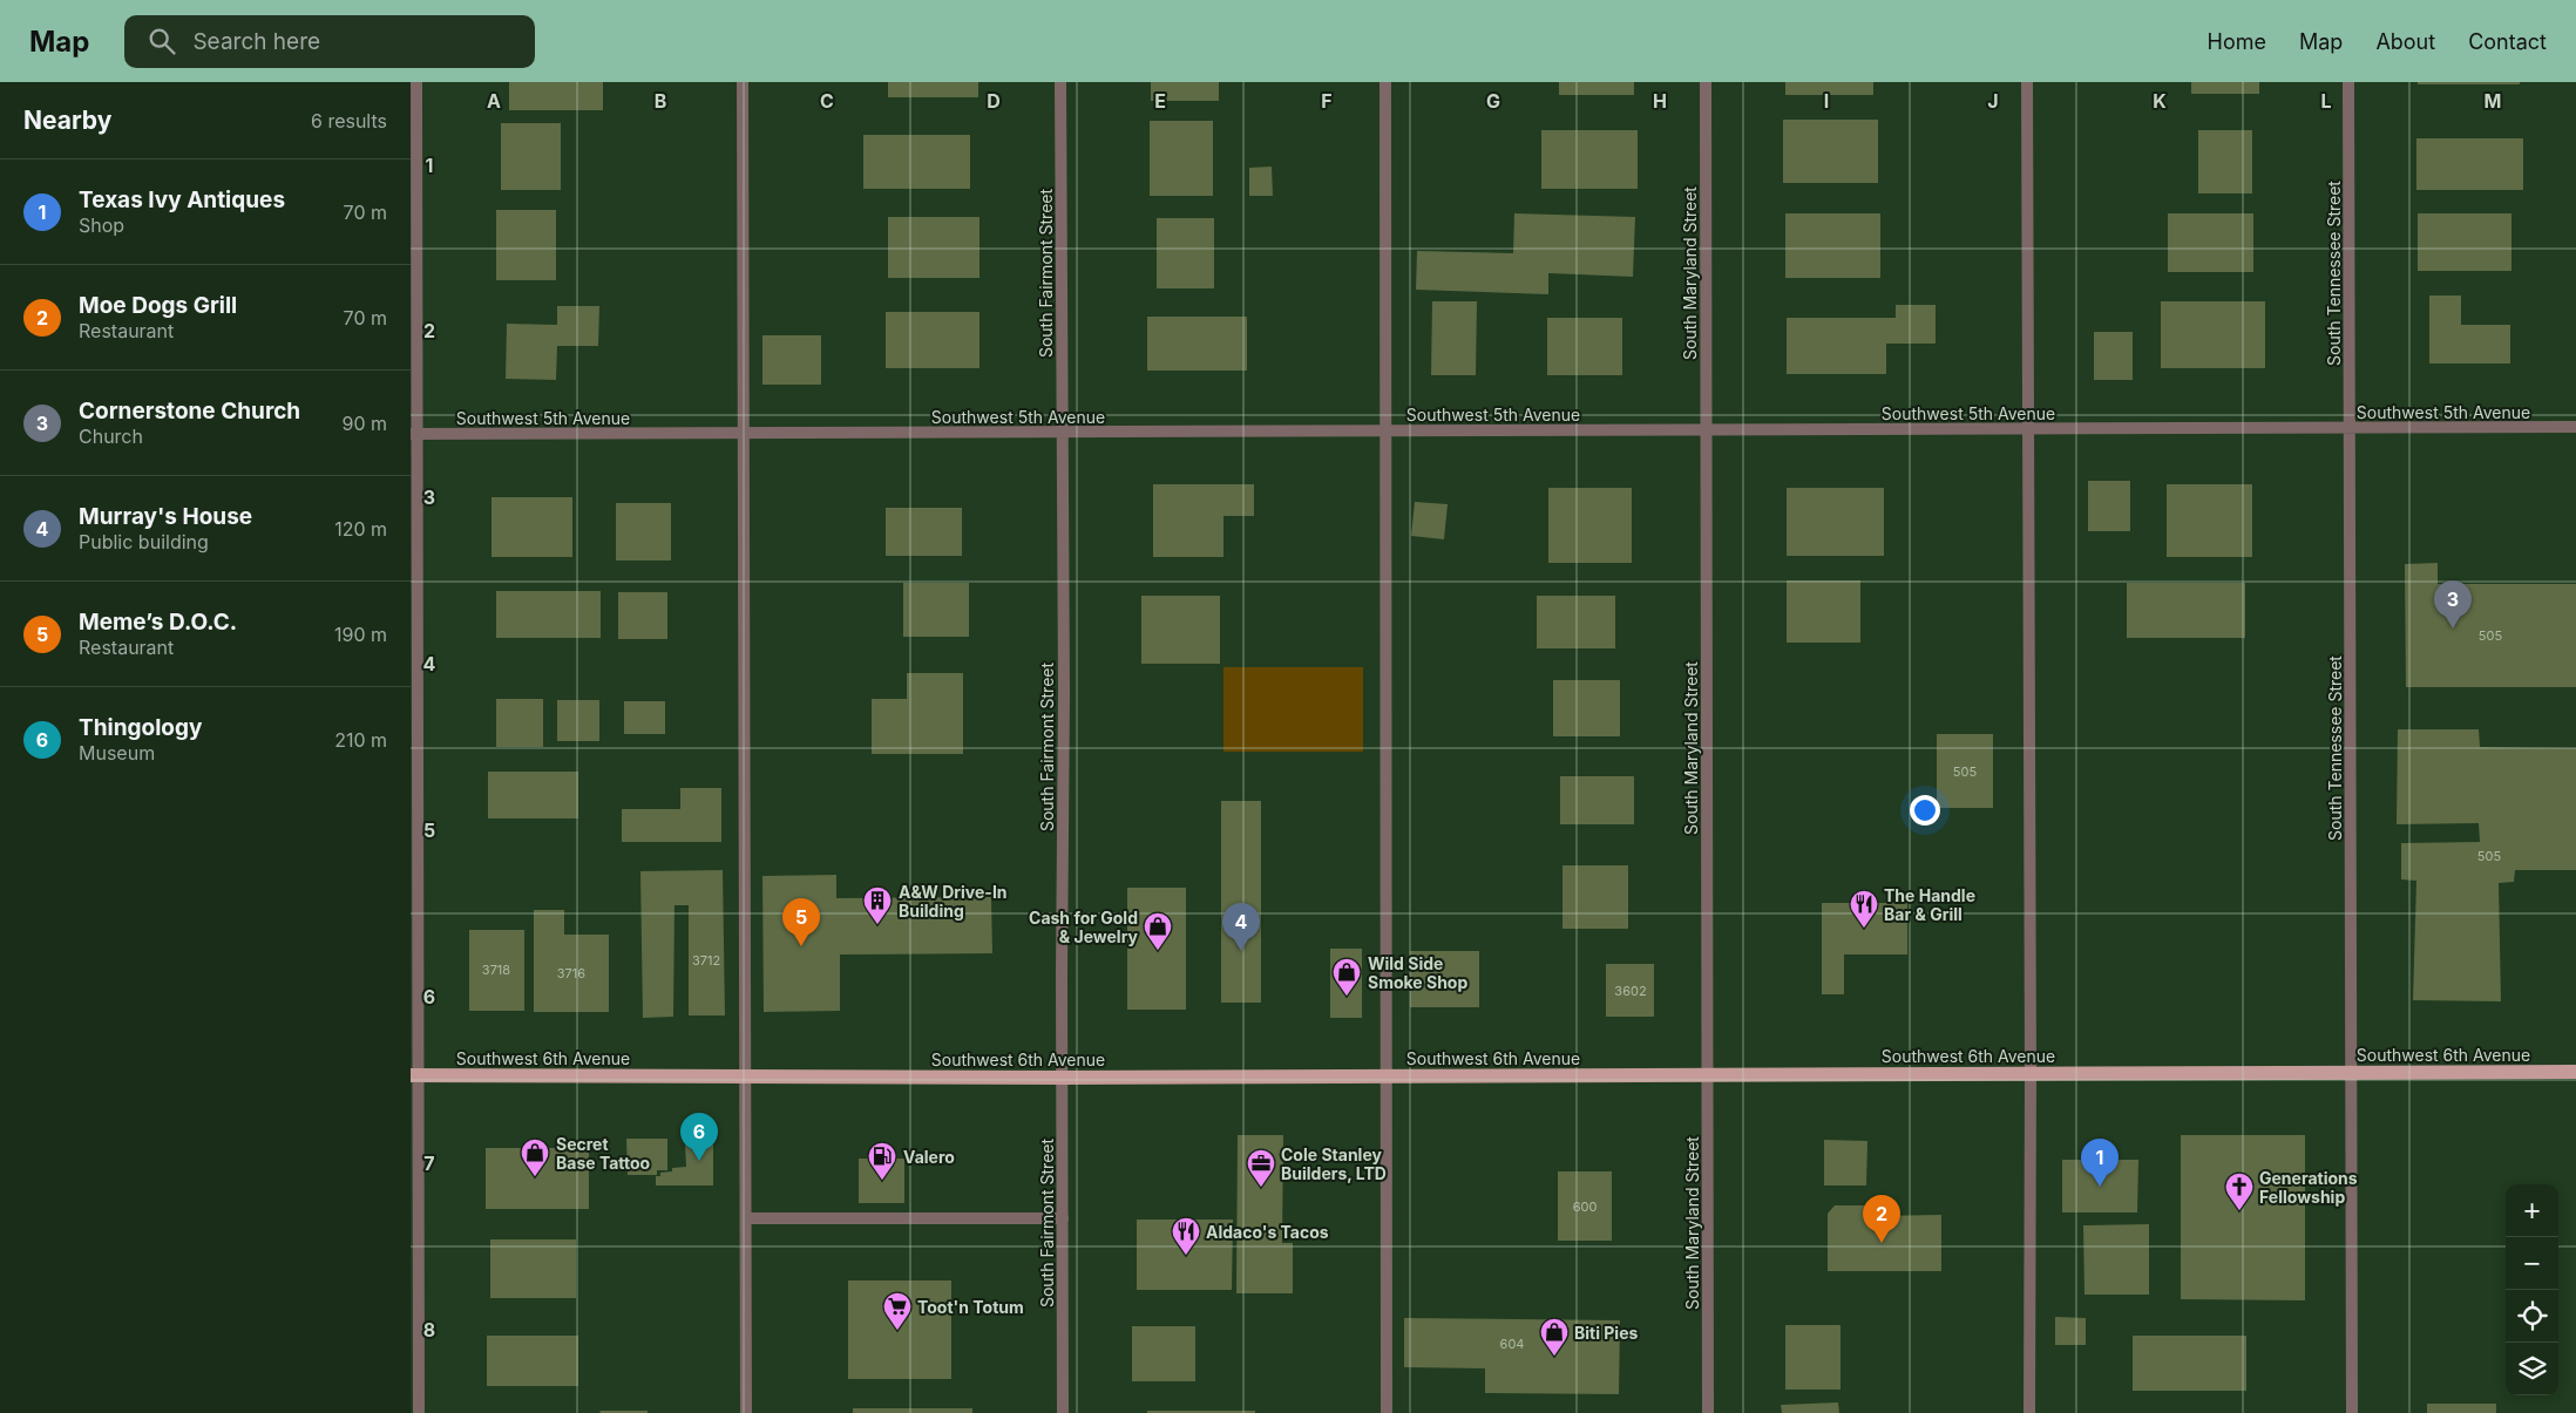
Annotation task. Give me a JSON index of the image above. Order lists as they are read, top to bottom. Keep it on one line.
{"streets":{"main road":["Southwest 6th Avenue"],"street":["South Fairmont Street","South Maryland Street","South Tennessee Street","Southwest 5th Avenue"]},"crossings":[["South Fairmont Street","Southwest 5th Avenue"],["South Fairmont Street","Southwest 6th Avenue"],["South Maryland Street","Southwest 5th Avenue"],["South Maryland Street","Southwest 6th Avenue"],["South Tennessee Street","Southwest 5th Avenue"],["South Tennessee Street","Southwest 6th Avenue"]],"places":{"building":["A&W Drive-In Building"],"restaurant":["The Handle Bar & Grill","Aldaco's Tacos"],"shop":["Cash for Gold & Jewelry","Wild Side Smoke Shop","Secret Base Tattoo","Biti Pies"],"fuel station":["Valero"],"office":["Cole Stanley Builders, LTD"],"church":["Generations Fellowship"],"supermarket":["Toot'n Totum"]},"house_numbers":["505","505","505","3712","3718","3716","3602","600","604"],"page":{"header":"Map","search":"Search here","nav":["Home","Map","About","Contact"],"heading":["Nearby","6 results"],"list":[{"mark":"1","name":"Texas Ivy Antiques","note":"Shop","value":"70 m"},{"mark":"2","name":"Moe Dogs Grill","note":"Restaurant","value":"70 m"},{"mark":"3","name":"Cornerstone Church","note":"Church","value":"90 m"},{"mark":"4","name":"Murray's House","note":"Public building","value":"120 m"},{"mark":"5","name":"Meme’s D.O.C.","note":"Restaurant","value":"190 m"},{"mark":"6","name":"Thingology","note":"Museum","value":"210 m"}],"pins":["3","5","4","6","1","2"],"map_buttons":["+","−"]},"grid":{"columns":["A","B","C","D","E","F","G","H","I","J","K","L","M"],"rows":["1","2","3","4","5","6","7","8"]}}
